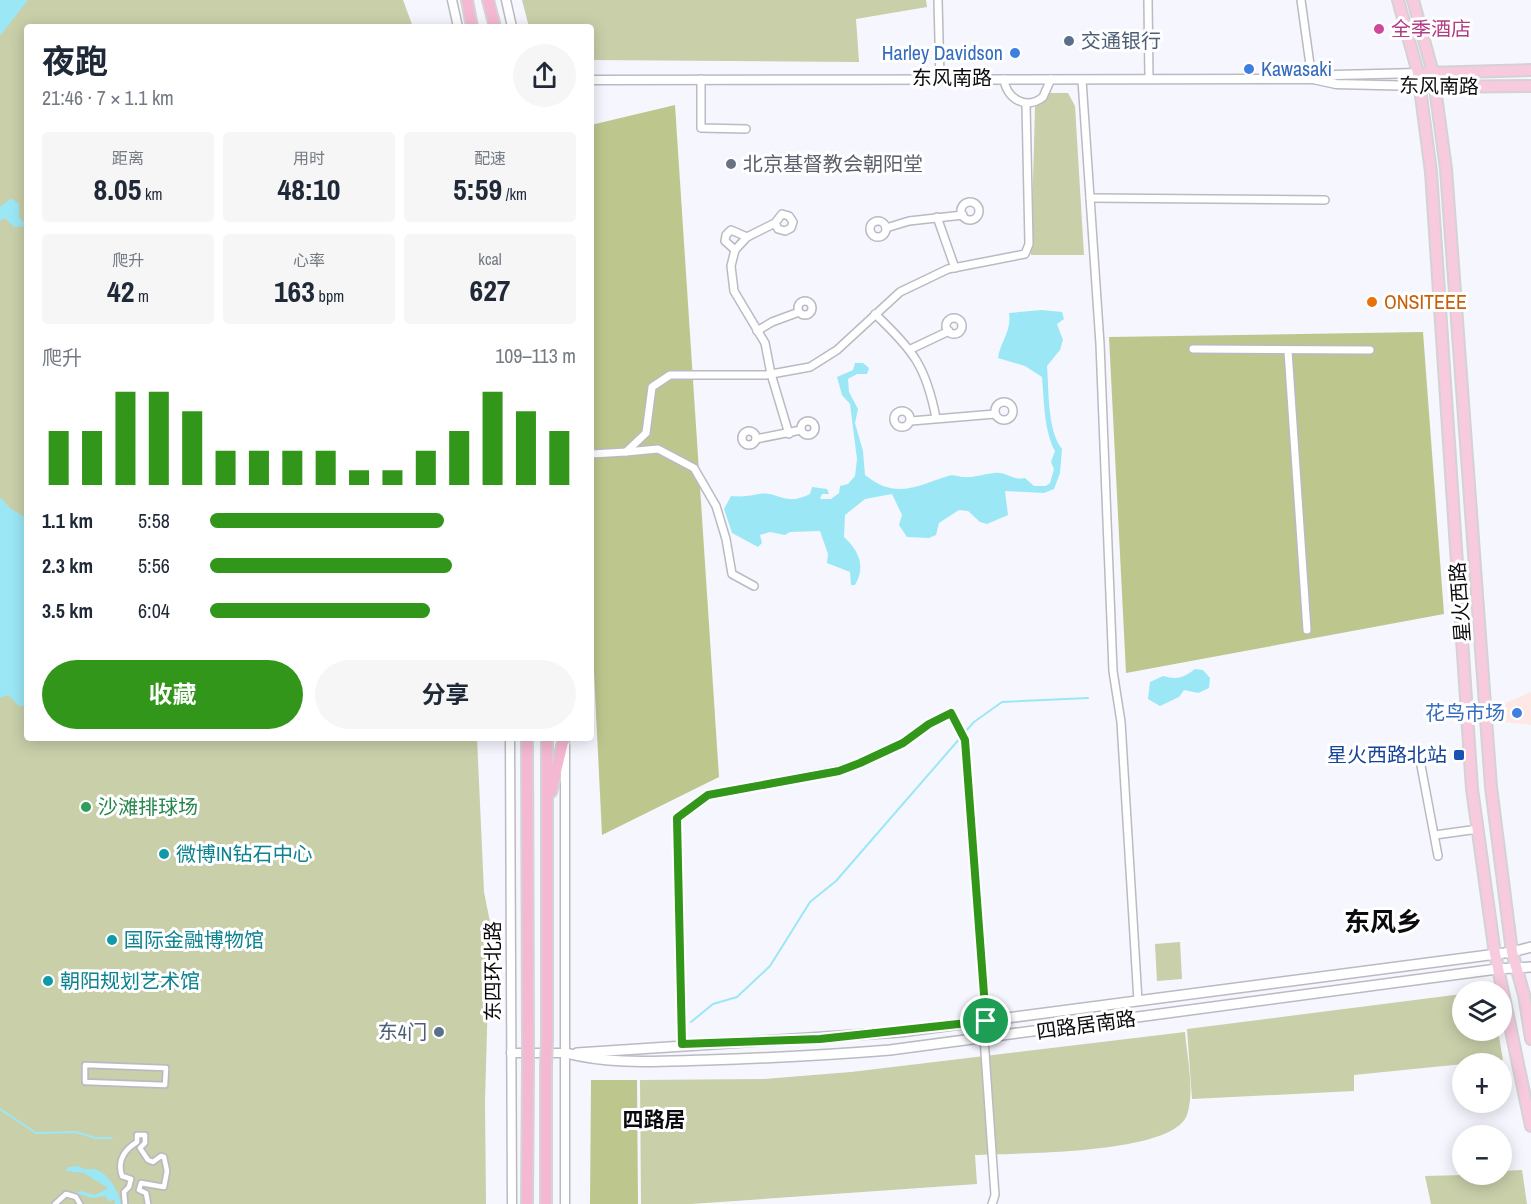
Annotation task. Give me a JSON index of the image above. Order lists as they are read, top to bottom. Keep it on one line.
{"streets":{"highway":["东四环北路"],"main road":["东风南路","星火西路","四路居南路"]},"crossings":[["东风南路","星火西路"],["星火西路","四路居南路"]],"districts":["东风乡","四路居"],"places":{"other":["全季酒店","交通银行","Harley Davidson","Kawasaki","北京基督教会朝阳堂","ONSITEEE","花鸟市场","沙滩排球场","微博IN钻石中心","国际金融博物馆","朝阳规划艺术馆","东4门"],"transit":["星火西路北站"]},"page":{"heading":["夜跑","21:46 · 7 × 1.1 km"],"stats":[["距离","8.05 km"],["用时","48:10"],["配速","5:59 /km"],["爬升","42 m"],["心率","163 bpm"],["kcal","627"]],"chart":["爬升","109–113 m"],"list":[{"name":"1.1 km","note":"5:58"},{"name":"2.3 km","note":"5:56"},{"name":"3.5 km","note":"6:04"}],"buttons":["收藏","分享"],"map_buttons":["+","−"]}}
